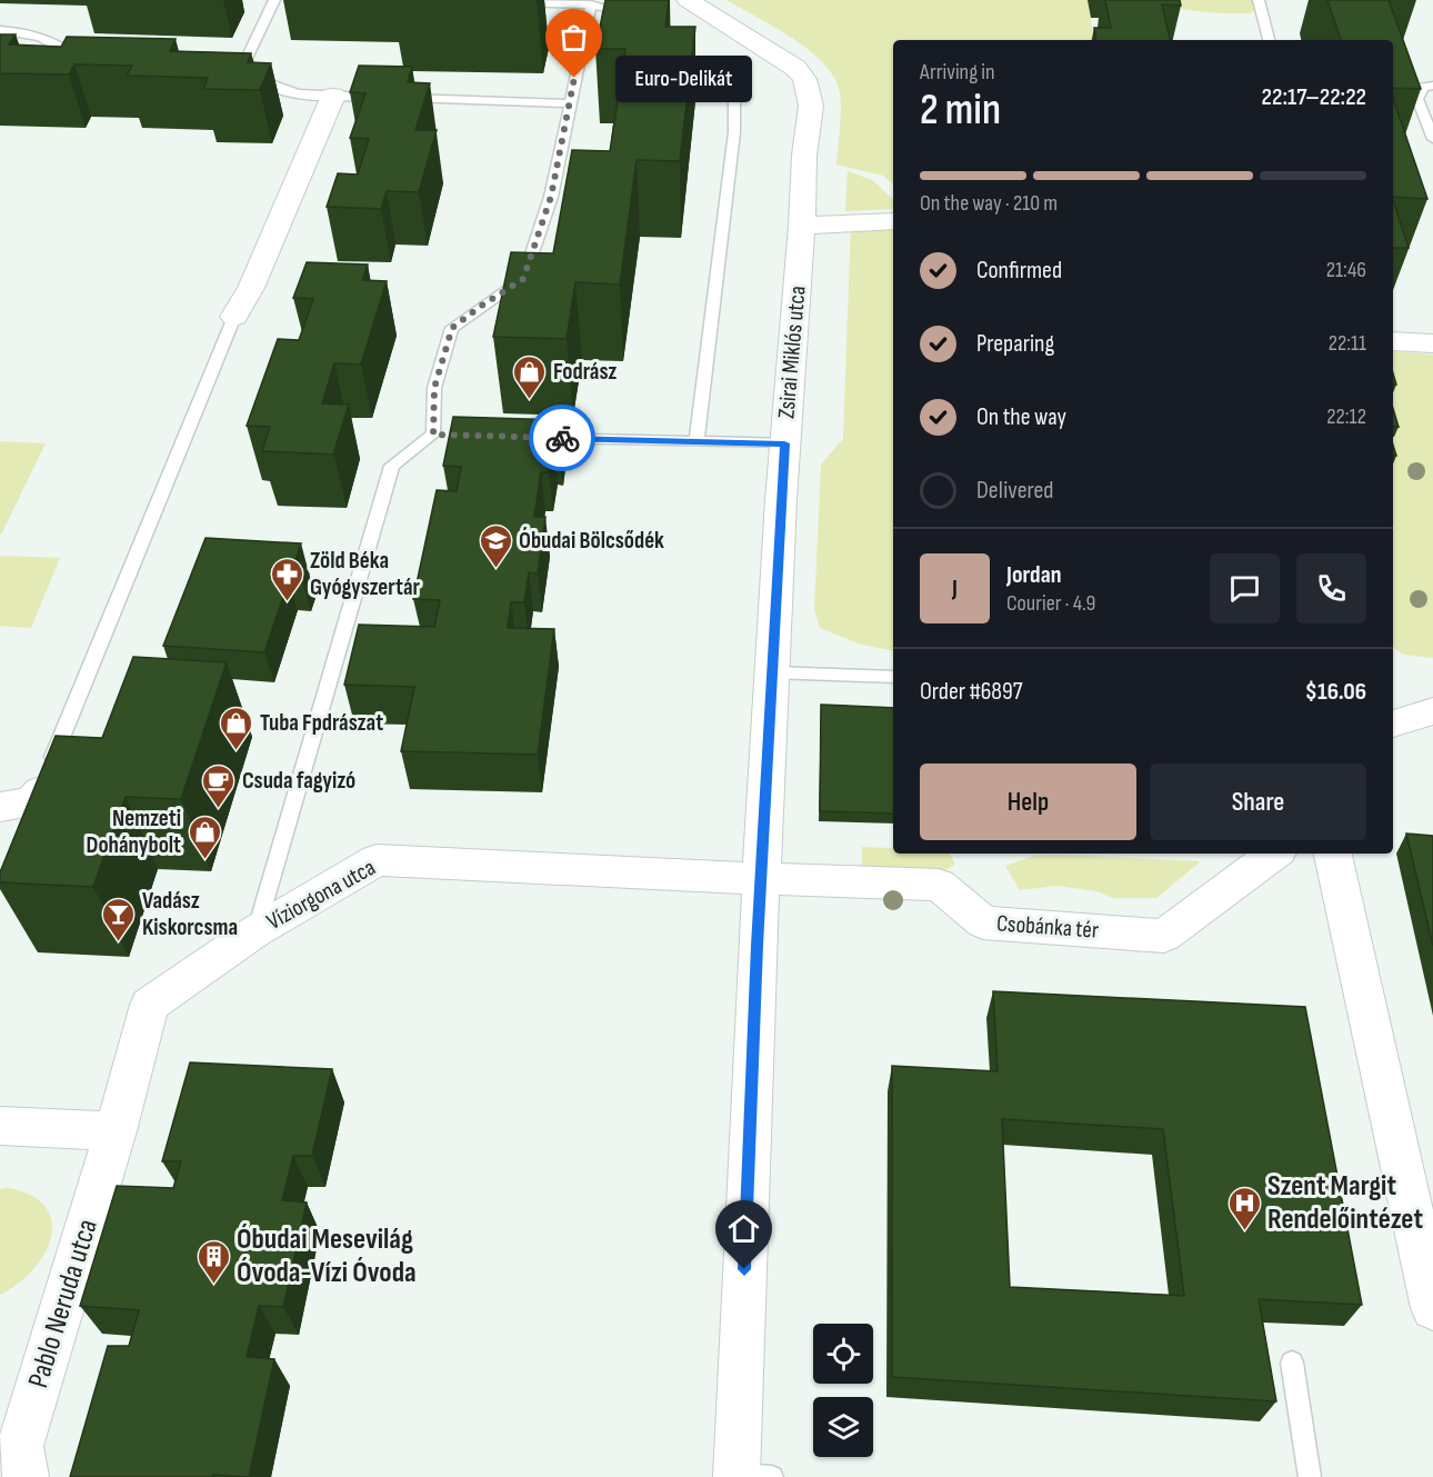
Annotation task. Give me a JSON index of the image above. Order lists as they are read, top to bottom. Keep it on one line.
{"streets":{"street":["Zsirai Miklós utca","Víziorgona utca","Csobánka tér","Pablo Neruda utca"]},"crossings":[["Zsirai Miklós utca","Víziorgona utca"],["Zsirai Miklós utca","Csobánka tér"],["Víziorgona utca","Csobánka tér"],["Víziorgona utca","Pablo Neruda utca"]],"places":{"other":["Euro-Delikát"],"shop":["Fodrász","Tuba Fpdrászat","Nemzeti Dohánybolt"],"school or university":["Óbudai Bölcsődék"],"pharmacy":["Zöld Béka Gyógyszertár"],"cafe":["Csuda fagyizó"],"bar":["Vadász Kiskorcsma"],"hospital":["Szent Margit Rendelőintézet"],"building":["Óbudai Mesevilág Óvoda-Vízi Óvoda"]},"page":{"heading":["2 min","Arriving in","22:17–22:22"],"panel":["Jordan","Courier · 4.9","Order #6897","$16.06"],"bubble":"Euro-Delikát","bar":"On the way · 210 m","list":[["Confirmed","21:46"],["Preparing","22:11"],["On the way","22:12"],"Delivered"],"round":"J","buttons":["Help","Share"]}}
